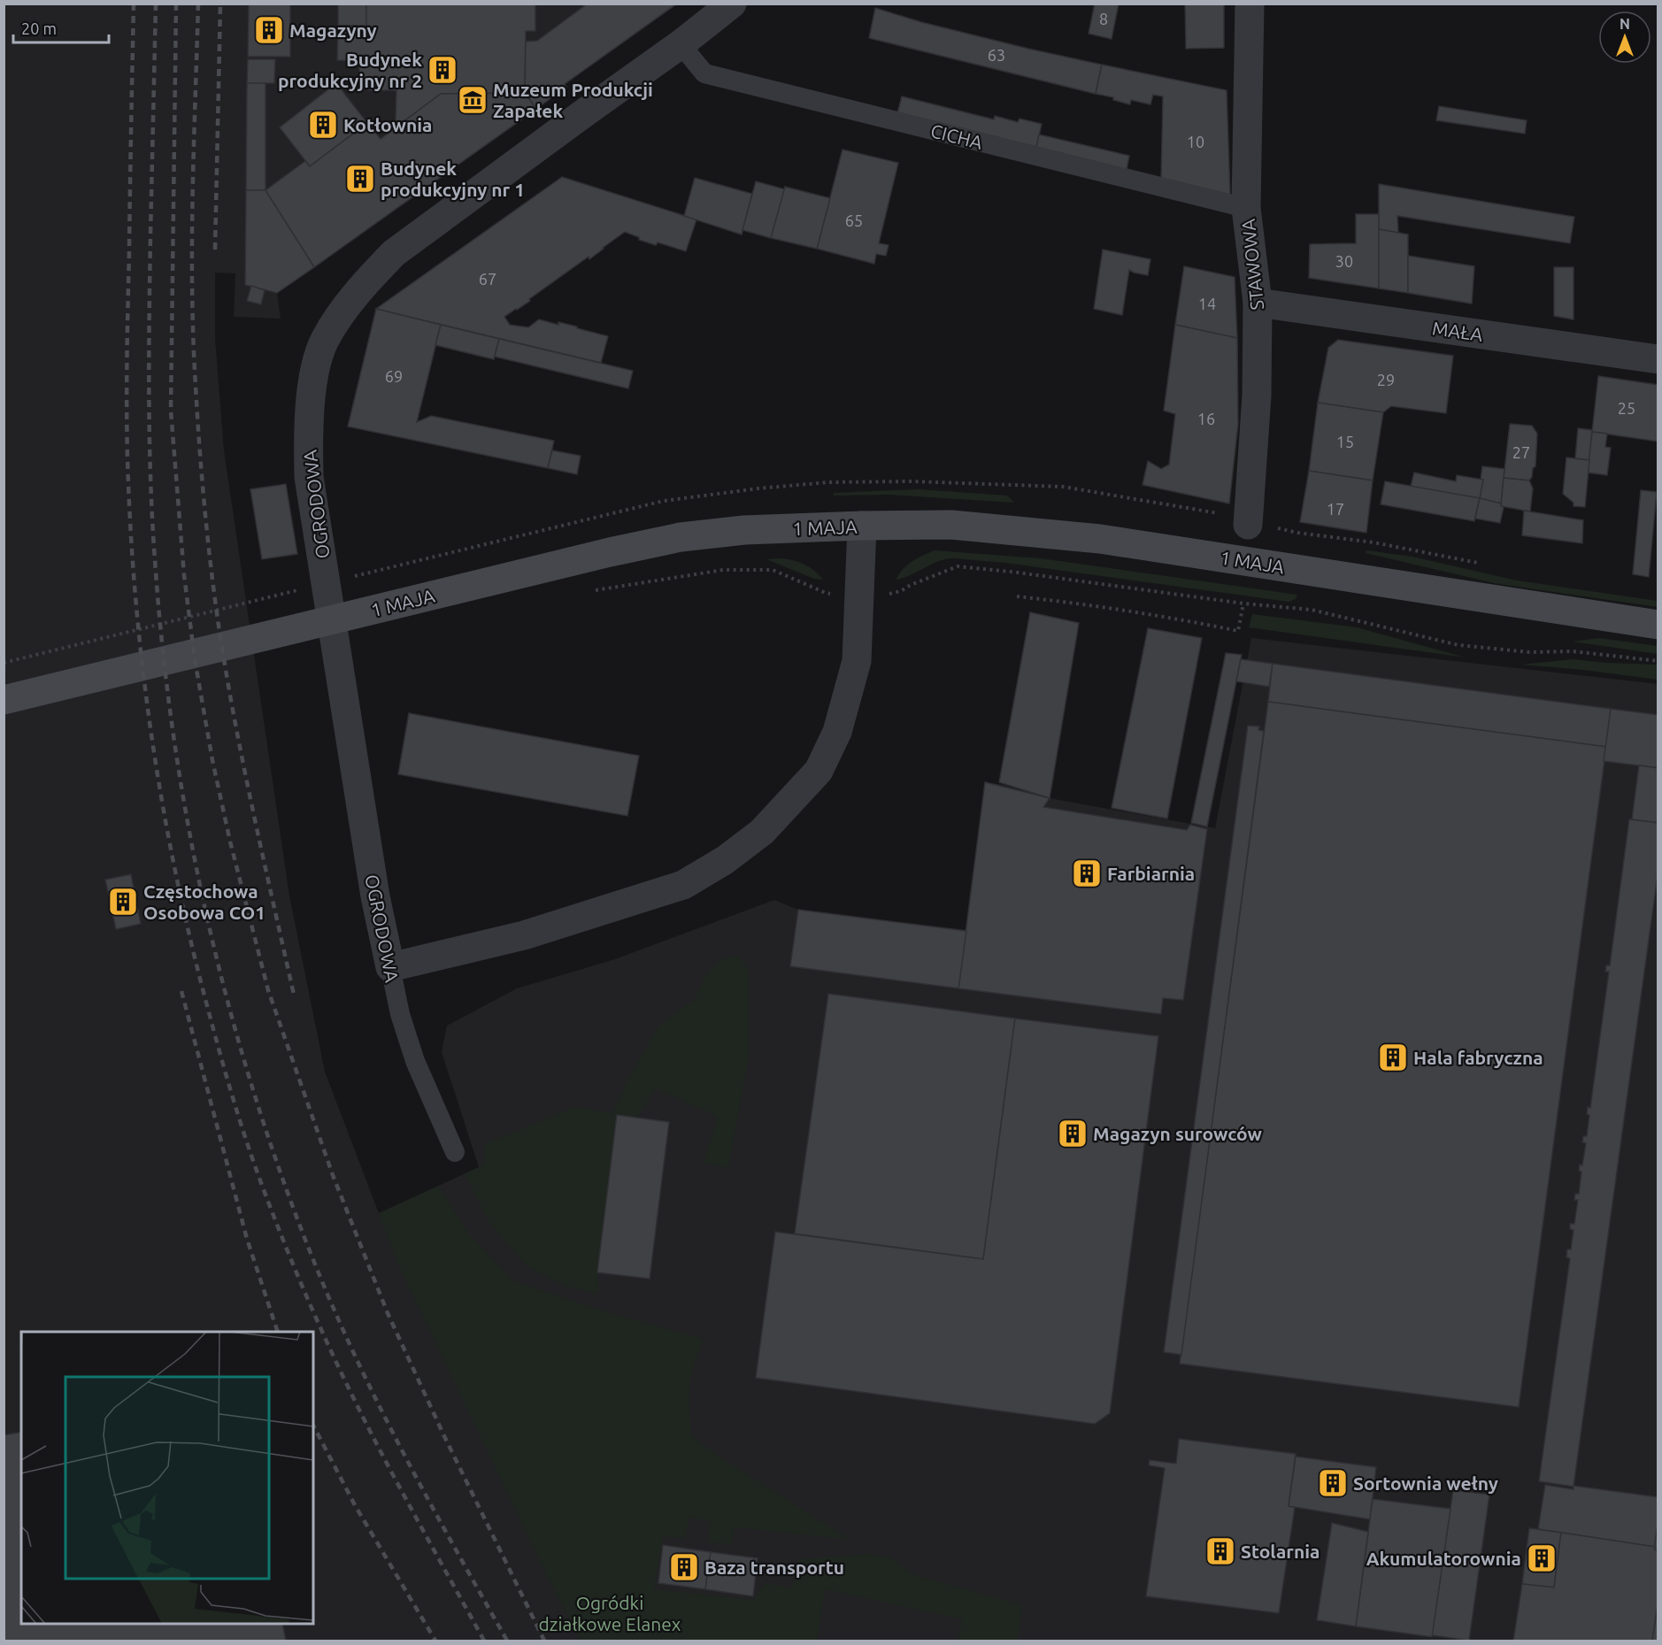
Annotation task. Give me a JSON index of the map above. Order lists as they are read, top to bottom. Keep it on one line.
{"streets":{"main road":["1 MAJA"],"street":["STAWOWA","MAŁA","OGRODOWA"],"lane":["CICHA"]},"crossings":[["CICHA","STAWOWA"],["CICHA","OGRODOWA"],["STAWOWA","MAŁA"]],"parks":["Ogródki działkowe Elanex"],"places":{"building":["Magazyny","Budynek produkcyjny nr 2","Kotłownia","Budynek produkcyjny nr 1","Farbiarnia","Częstochowa Osobowa CO1","Hala fabryczna","Magazyn surowców","Sortownia wełny","Stolarnia","Akumulatorownia","Baza transportu"],"museum":["Muzeum Produkcji Zapałek"]},"house_numbers":["8","63","10","65","30","67","14","69","29","25","16","15","27","17"],"scale_bar":"20 m","north":"top"}
